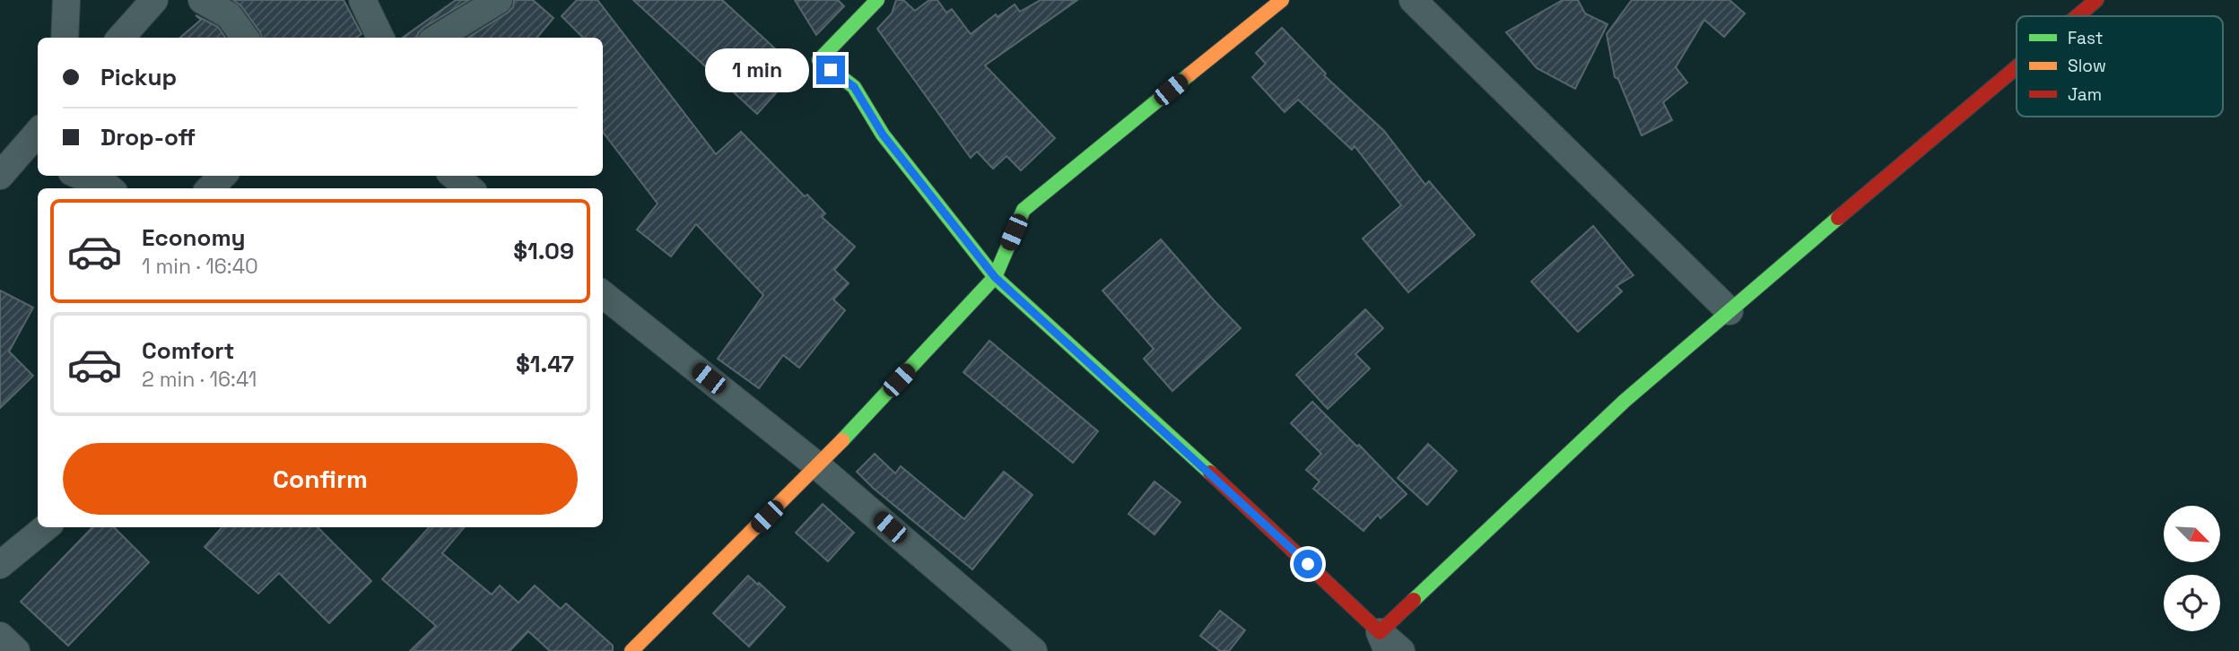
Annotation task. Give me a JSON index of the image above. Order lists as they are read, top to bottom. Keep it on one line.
{"legend":["Fast","Slow","Jam"],"north":"bottom right","page":{"banner":["Pickup","Drop-off"],"bubble":"1 min","list":[{"name":"Economy","note":"1 min · 16:40","value":"$1.09"},{"name":"Comfort","note":"2 min · 16:41","value":"$1.47"}],"buttons":"Confirm"}}
